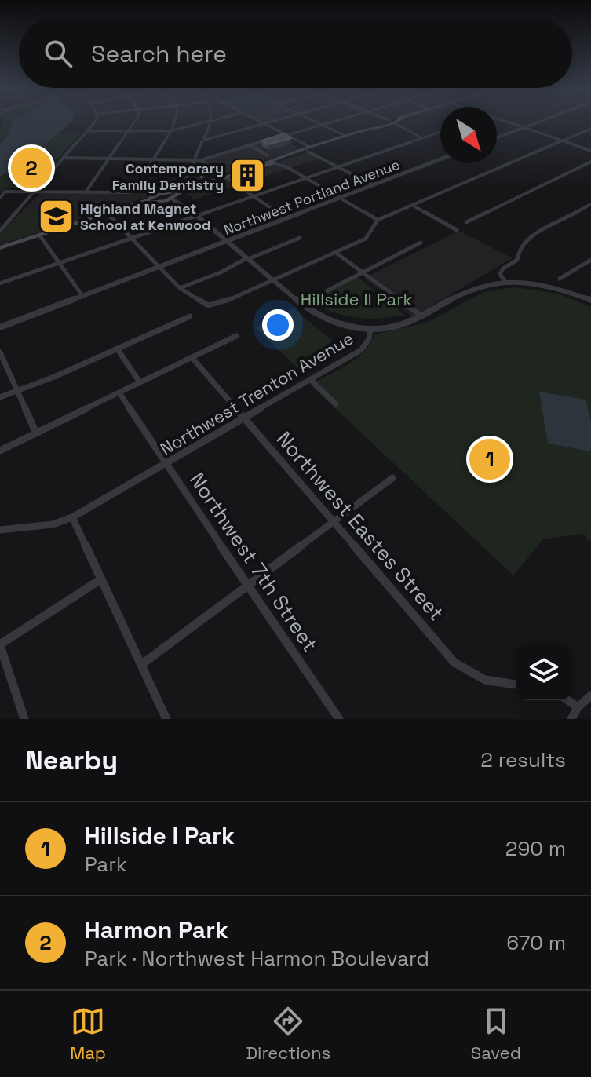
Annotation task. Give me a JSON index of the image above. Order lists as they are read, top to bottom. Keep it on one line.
{"streets":{"street":["Northwest Portland Avenue","Northwest Trenton Avenue","Northwest Eastes Street","Northwest 7th Street"]},"crossings":[["Northwest Trenton Avenue","Northwest Eastes Street"],["Northwest Trenton Avenue","Northwest 7th Street"]],"parks":["Hillside II Park"],"places":{"building":["Contemporary Family Dentistry"],"school or university":["Highland Magnet School at Kenwood"]},"north":"bottom right","page":{"search":"Search here","pins":["2","1"],"heading":["Nearby","2 results"],"list":[{"mark":"1","name":"Hillside I Park","note":"Park","value":"290 m"},{"mark":"2","name":"Harmon Park","note":"Park · Northwest Harmon Boulevard","value":"670 m"}],"nav":["Map","Directions","Saved"]}}
